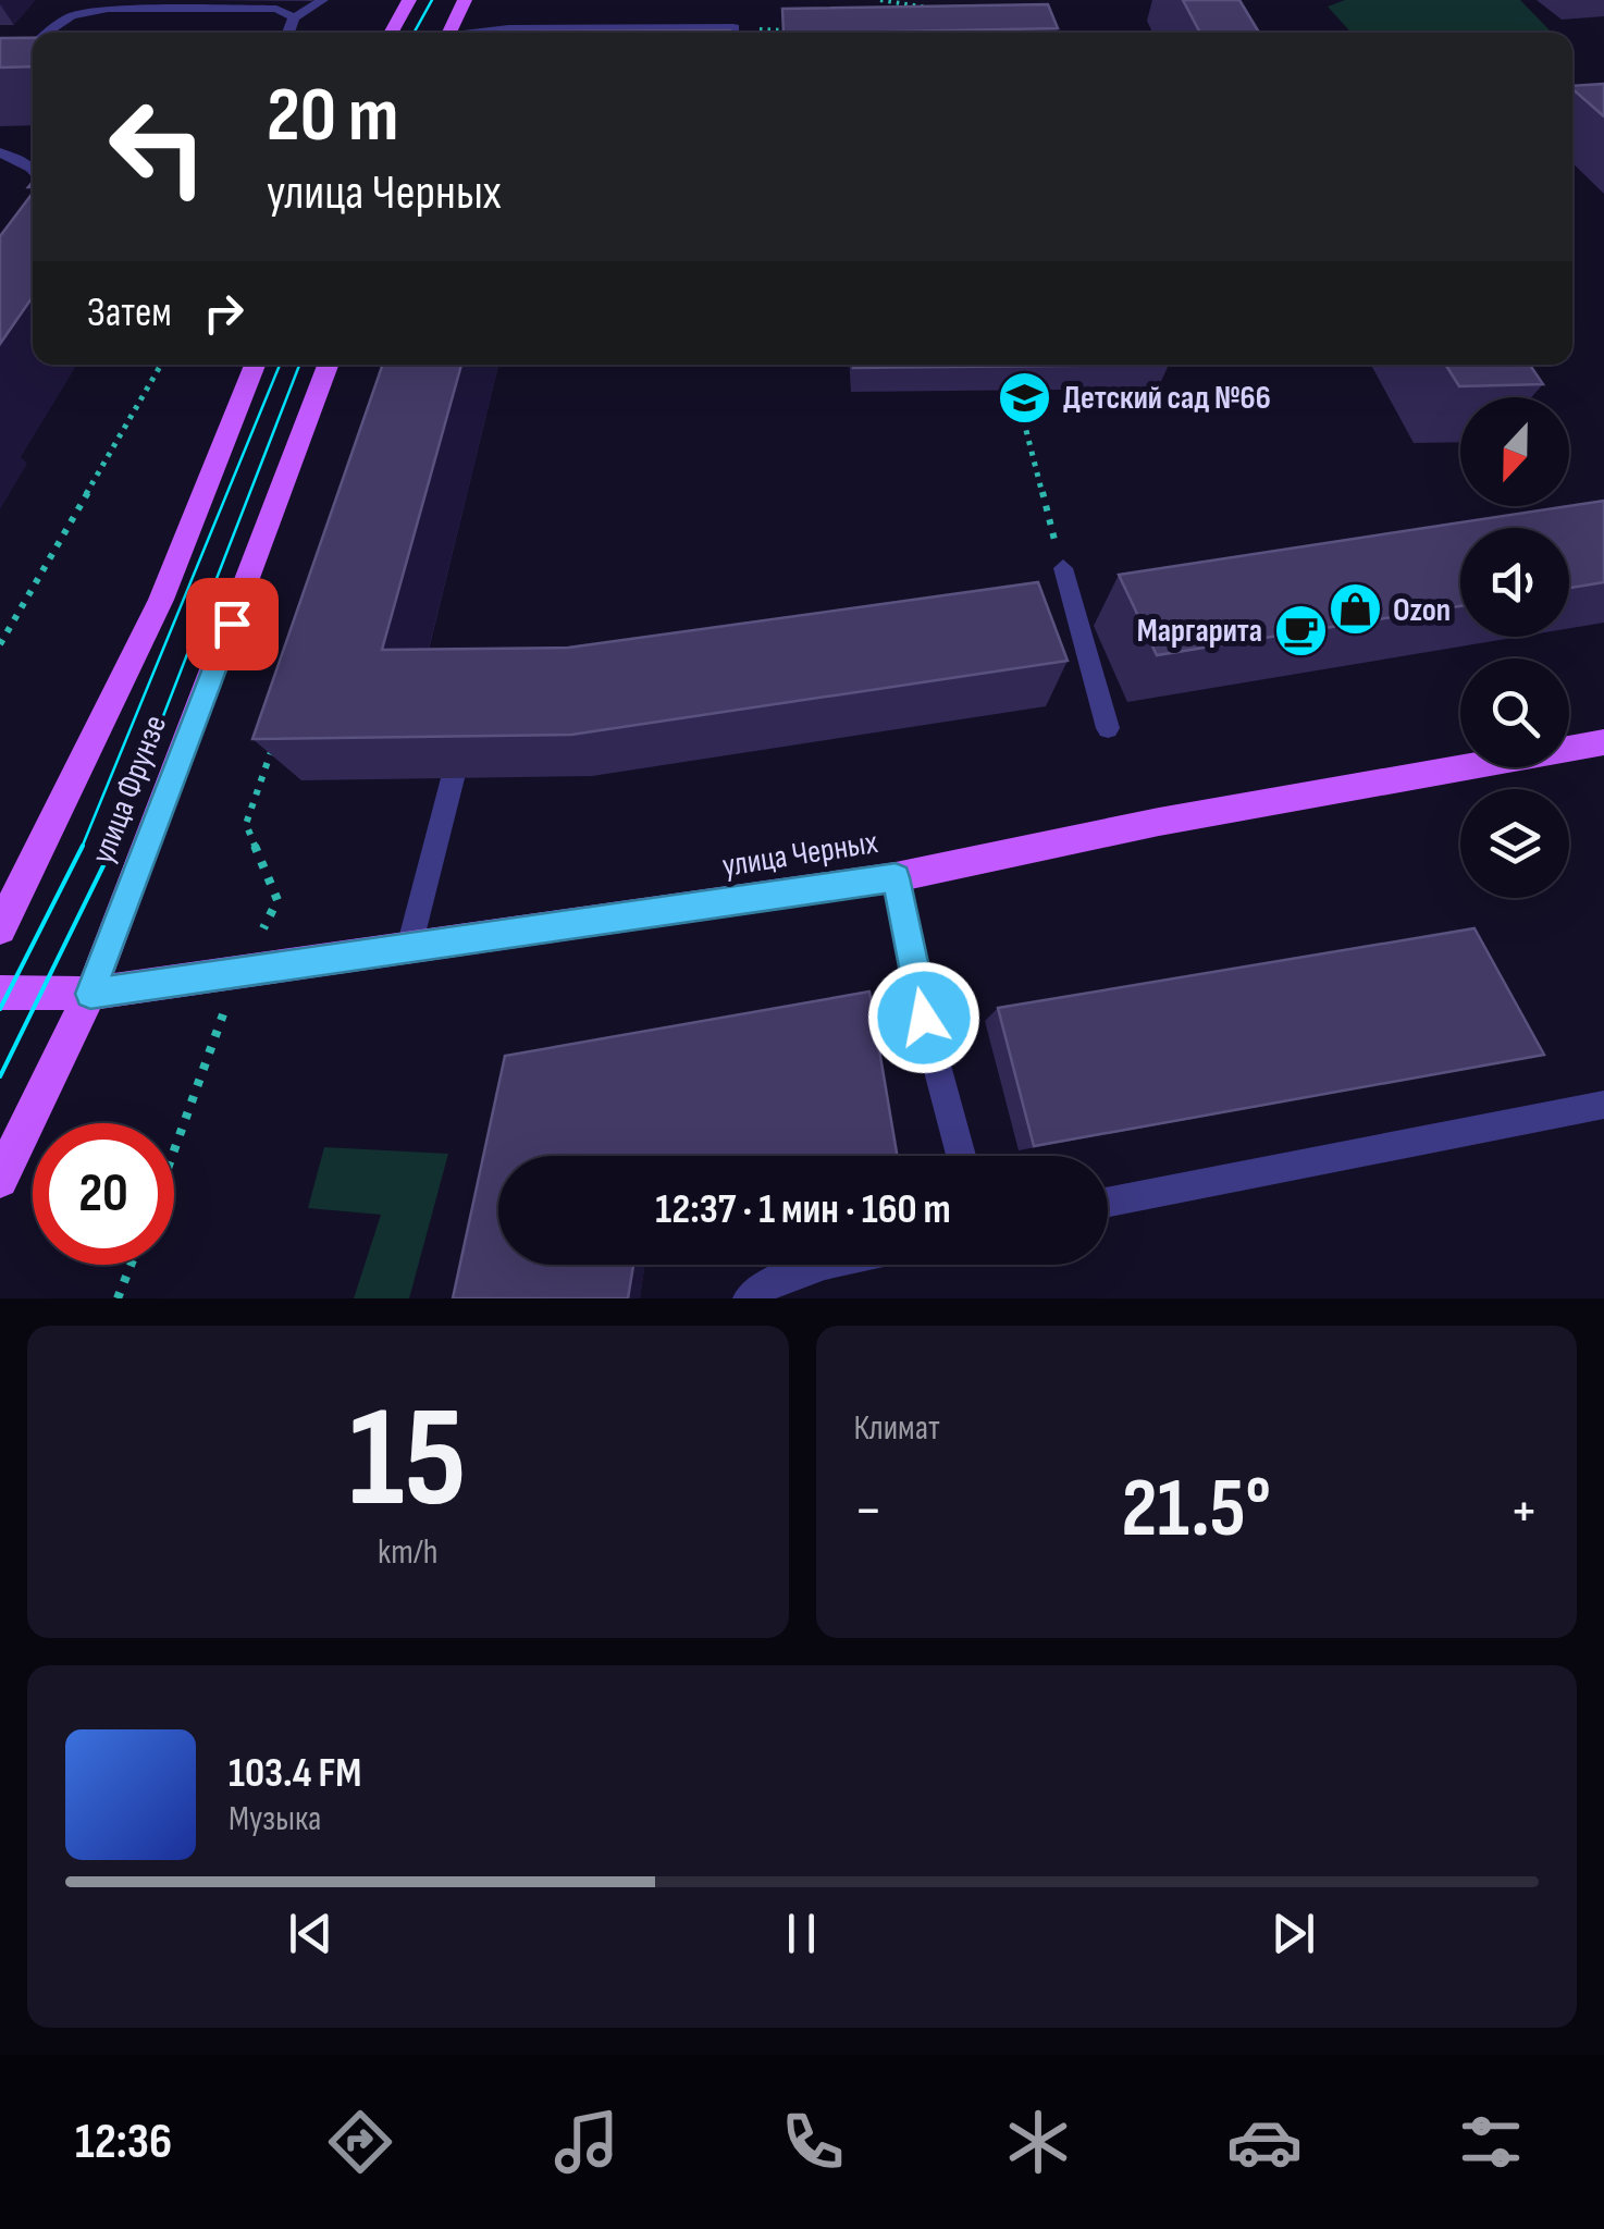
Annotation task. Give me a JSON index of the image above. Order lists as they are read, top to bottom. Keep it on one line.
{"streets":{"main road":["улица Фрунзе","улица Черных"]},"crossings":[["улица Фрунзе","улица Черных"]],"places":{"school or university":["Детский сад №66"],"shop":["Ozon"],"cafe":["Маргарита"]},"north":"bottom","page":{"turn":["20 m","улица Черных"],"then":"Затем","limit":"20","trip":"12:37 · 1 мин · 160 m","tile":[["15","km/h"],"Климат"],"heat":["−","21.5°","+"],"song":["103.4 FM","Музыка"],"tabs":"12:36"}}
